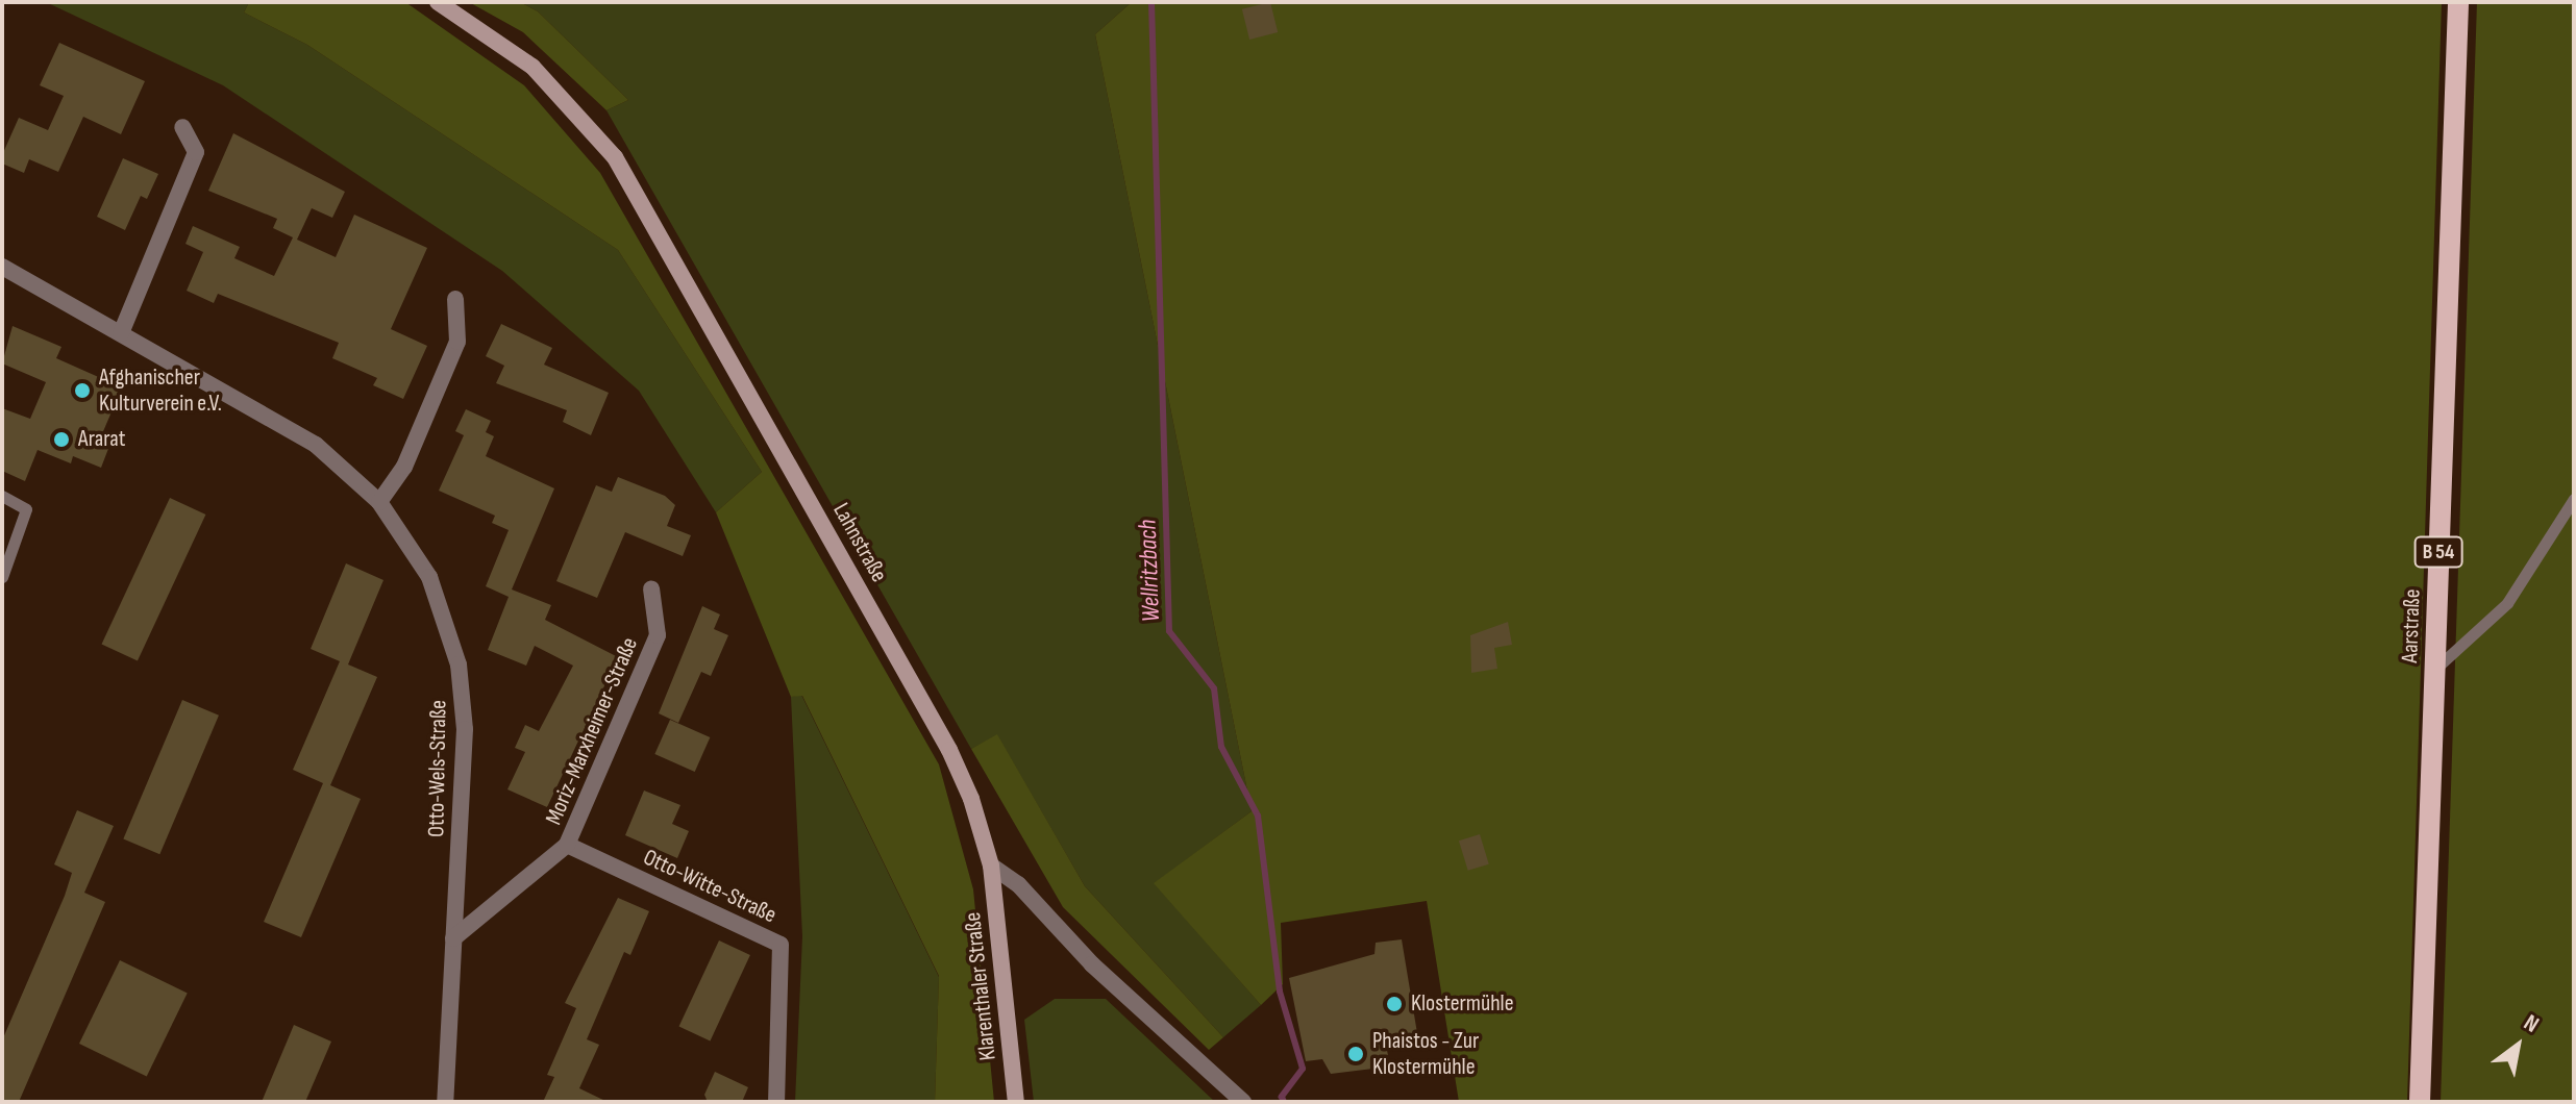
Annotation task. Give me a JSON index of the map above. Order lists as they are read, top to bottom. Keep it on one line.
{"streets":{"main road":["Lahnstraße","B 54","Aarstraße","Klarenthaler Straße"],"street":["Moriz-Marxheimer-Straße","Otto-Wels-Straße","Otto-Witte-Straße"]},"crossings":[["Lahnstraße","Klarenthaler Straße"],["Moriz-Marxheimer-Straße","Otto-Wels-Straße"],["Moriz-Marxheimer-Straße","Otto-Witte-Straße"]],"water":["Wellritzbach"],"places":["Afghanischer Kulturverein e.V.","Ararat","Klostermühle","Phaistos - Zur Klostermühle"],"north":"top right"}
